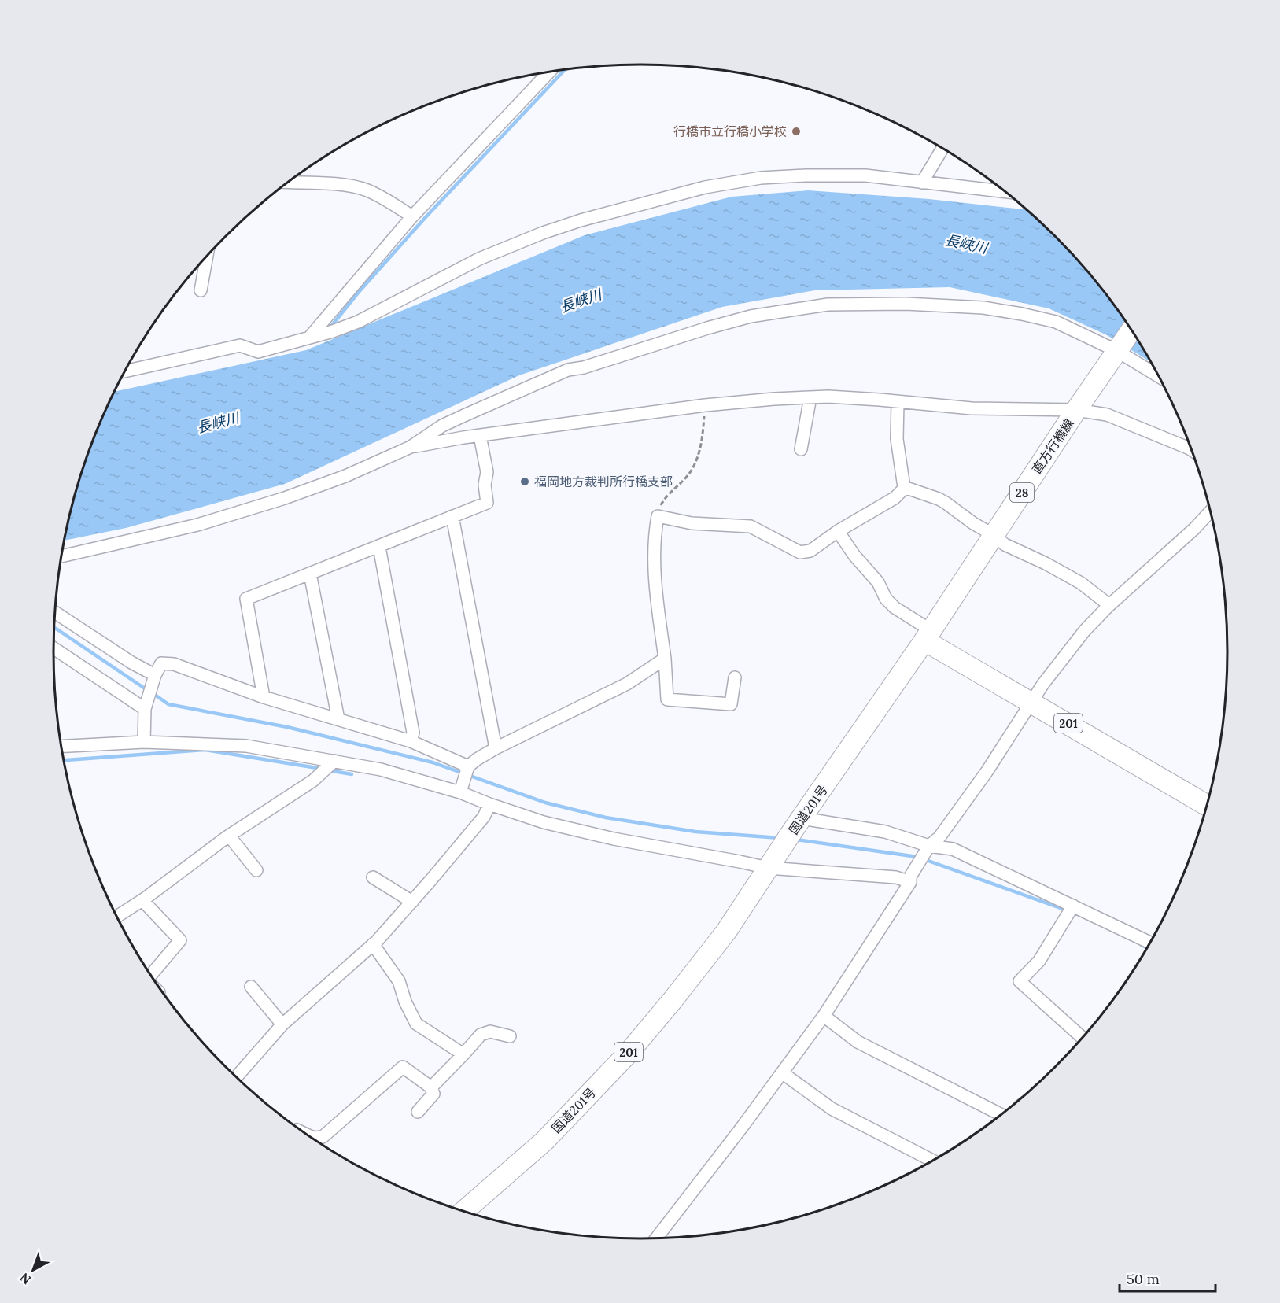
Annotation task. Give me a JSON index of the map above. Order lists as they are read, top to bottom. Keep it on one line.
{"streets":{"main road":["直方行橋線","28","201","国道201号"]},"crossings":[["直方行橋線","201"],["直方行橋線","国道201号"],["201","国道201号"]],"water":["長峡川"],"places":["行橋市立行橋小学校","福岡地方裁判所行橋支部"],"scale_bar":"50 m","north":"bottom left"}
